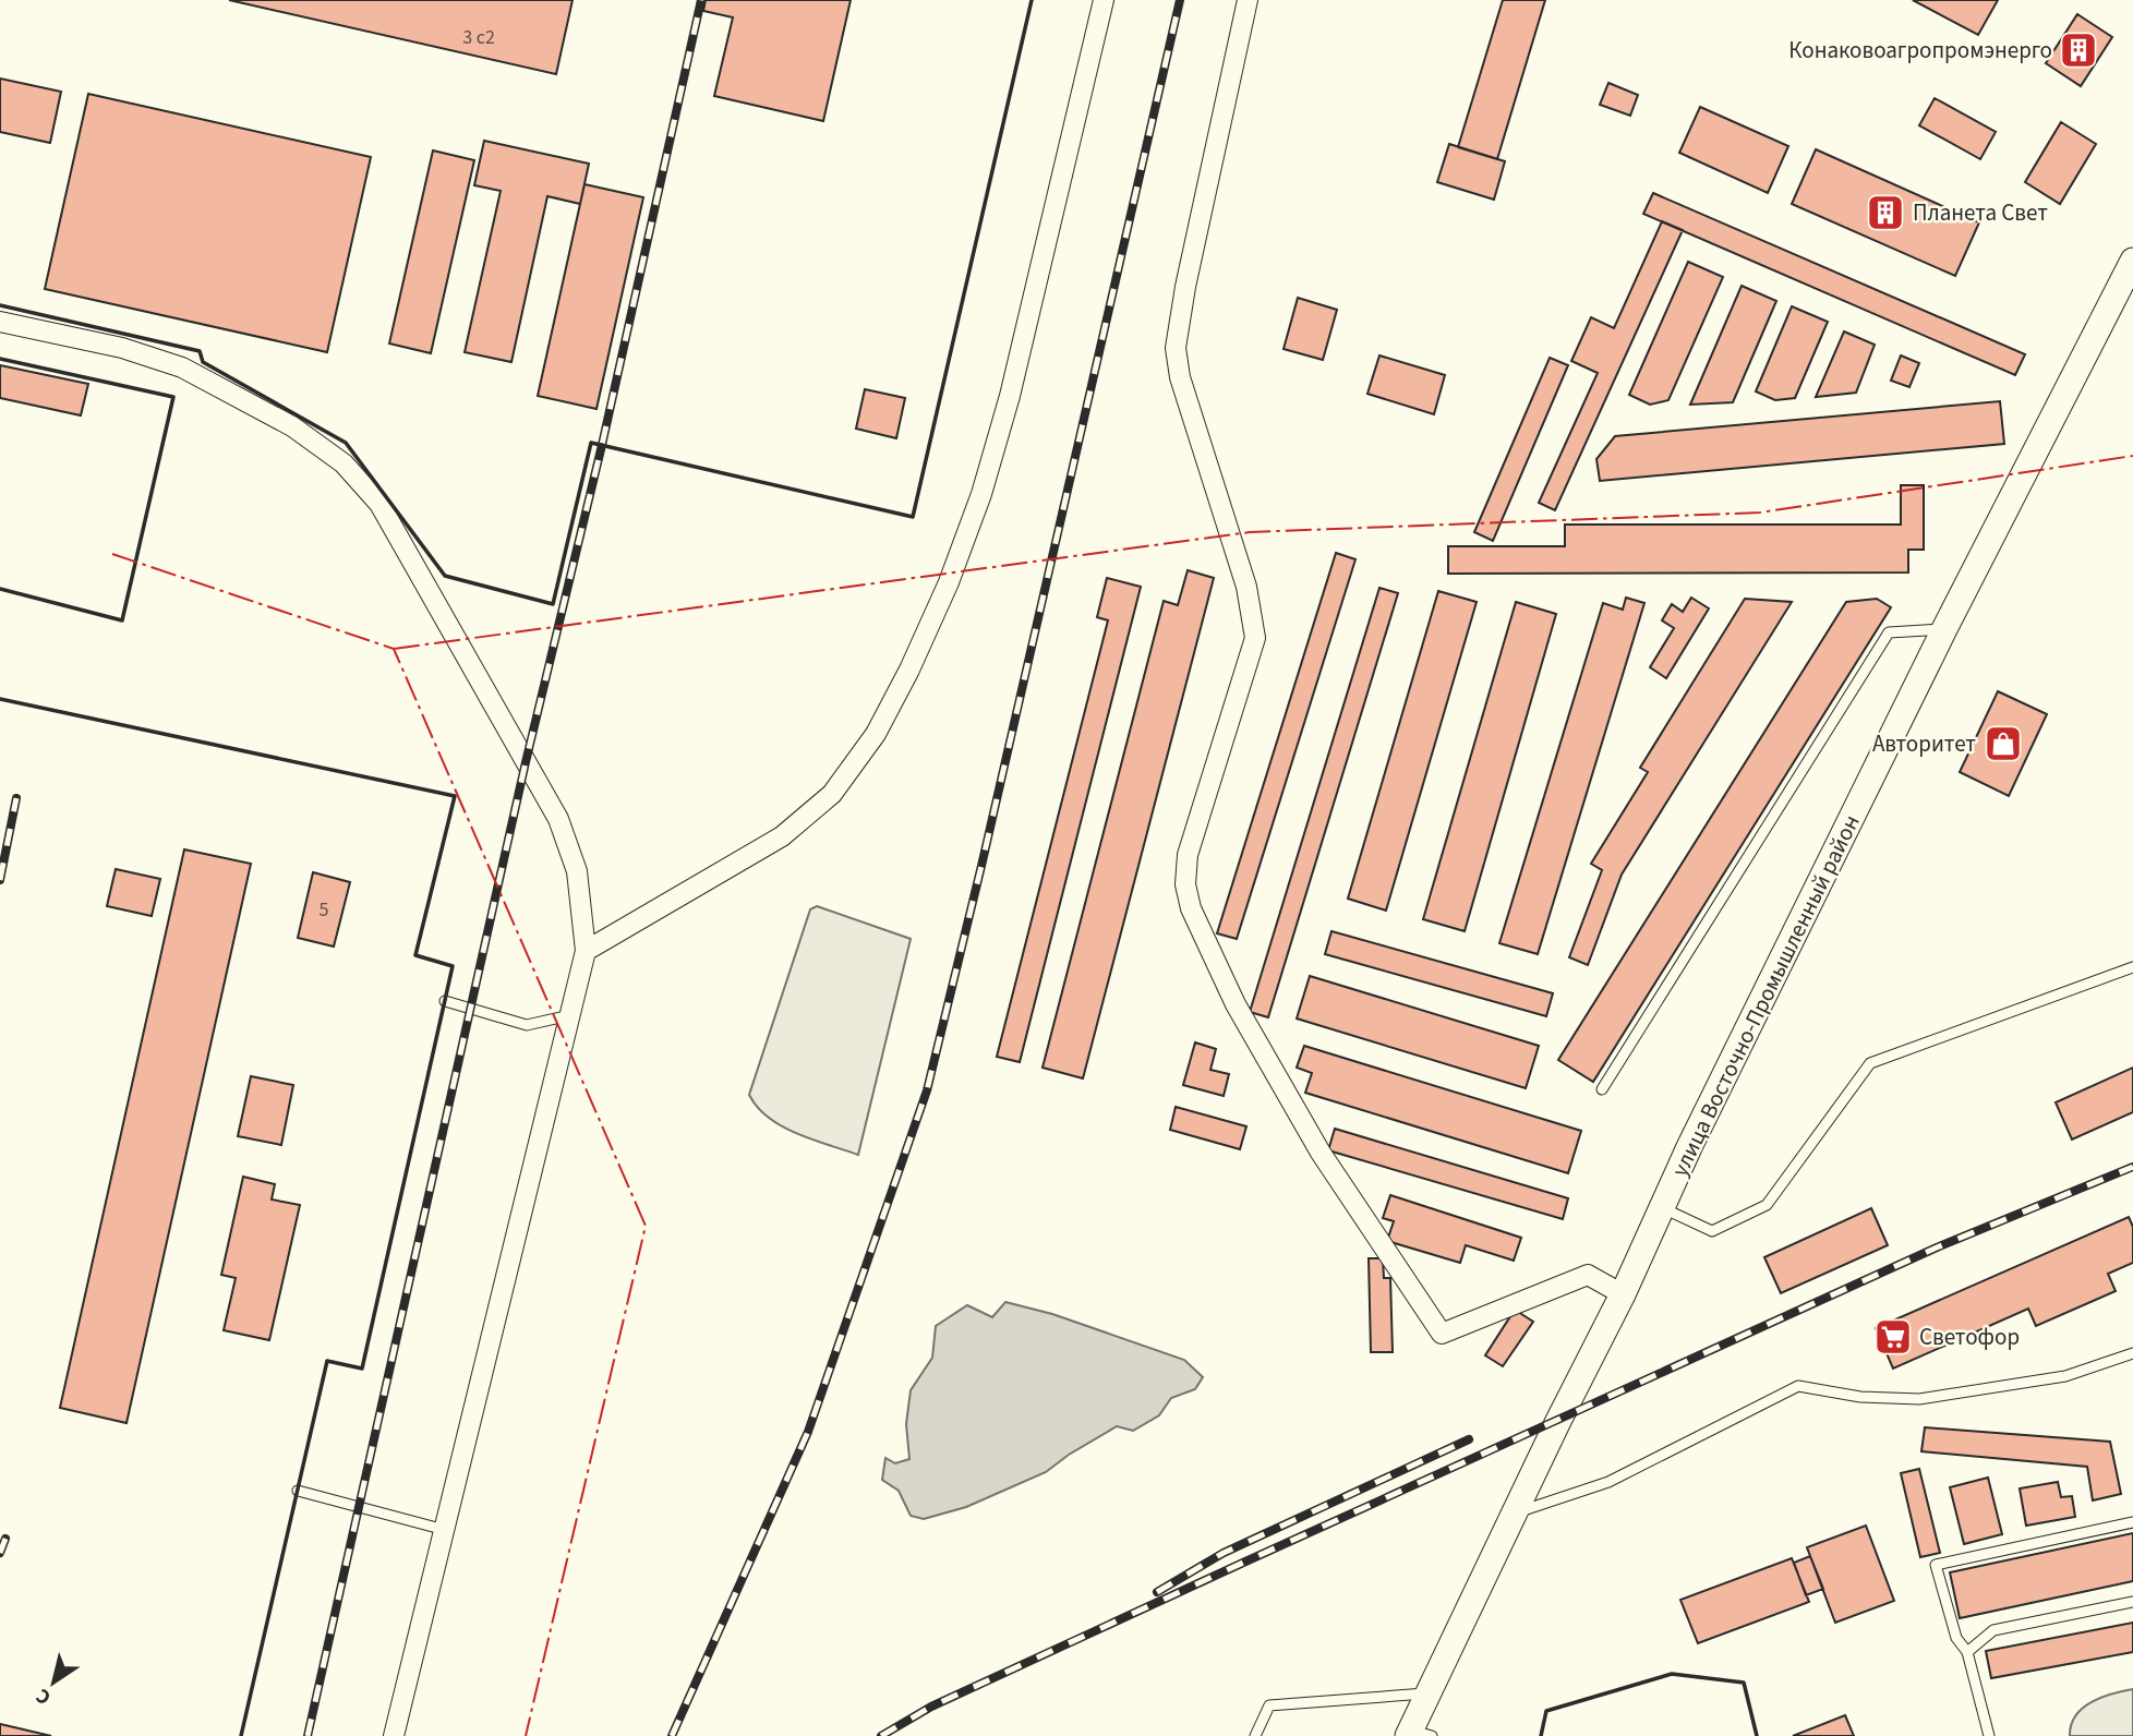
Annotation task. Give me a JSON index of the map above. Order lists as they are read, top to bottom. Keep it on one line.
{"streets":{"street":["улица Восточно-Промышленный район"]},"places":{"building":["Конаковоагропромэнерго","Планета Свет"],"shop":["Авторитет"],"supermarket":["Светофор"]},"house_numbers":["3 с2","5"],"north":"bottom left"}
